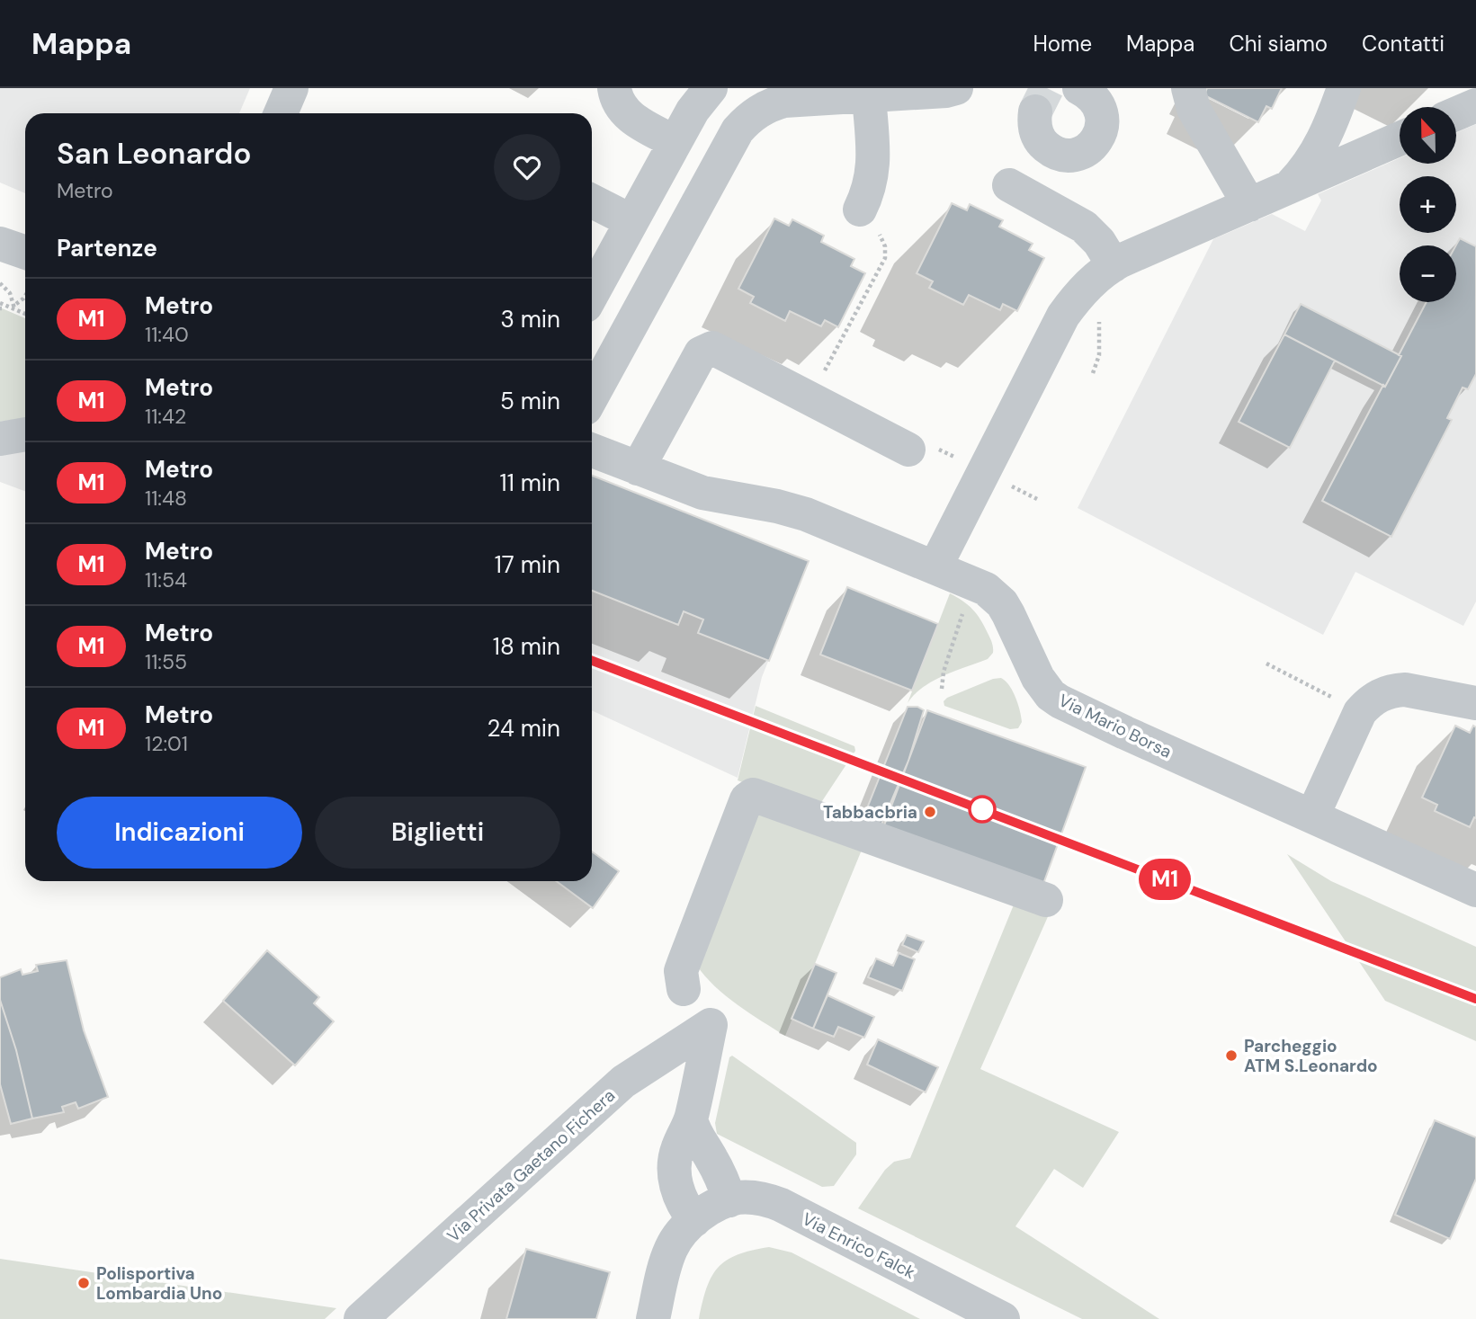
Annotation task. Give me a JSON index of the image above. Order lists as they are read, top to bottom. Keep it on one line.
{"streets":{"street":["Via Mario Borsa","Via Privata Gaetano Fichera","Via Enrico Falck"]},"places":["Tabbacbria","Parcheggio ATM S.Leonardo","Polisportiva Lombardia Uno"],"lines":["metro line M1"],"north":"top","page":{"header":"Mappa","nav":["Home","Mappa","Chi siamo","Contatti"],"on_map":"M1","map_buttons":["+","−"],"heading":[["San Leonardo","Metro"],"Partenze"],"list":[{"mark":"M1","name":"Metro","note":"11:40","value":"3 min"},{"mark":"M1","name":"Metro","note":"11:42","value":"5 min"},{"mark":"M1","name":"Metro","note":"11:48","value":"11 min"},{"mark":"M1","name":"Metro","note":"11:54","value":"17 min"},{"mark":"M1","name":"Metro","note":"11:55","value":"18 min"},{"mark":"M1","name":"Metro","note":"12:01","value":"24 min"}],"buttons":["Indicazioni","Biglietti"]}}
